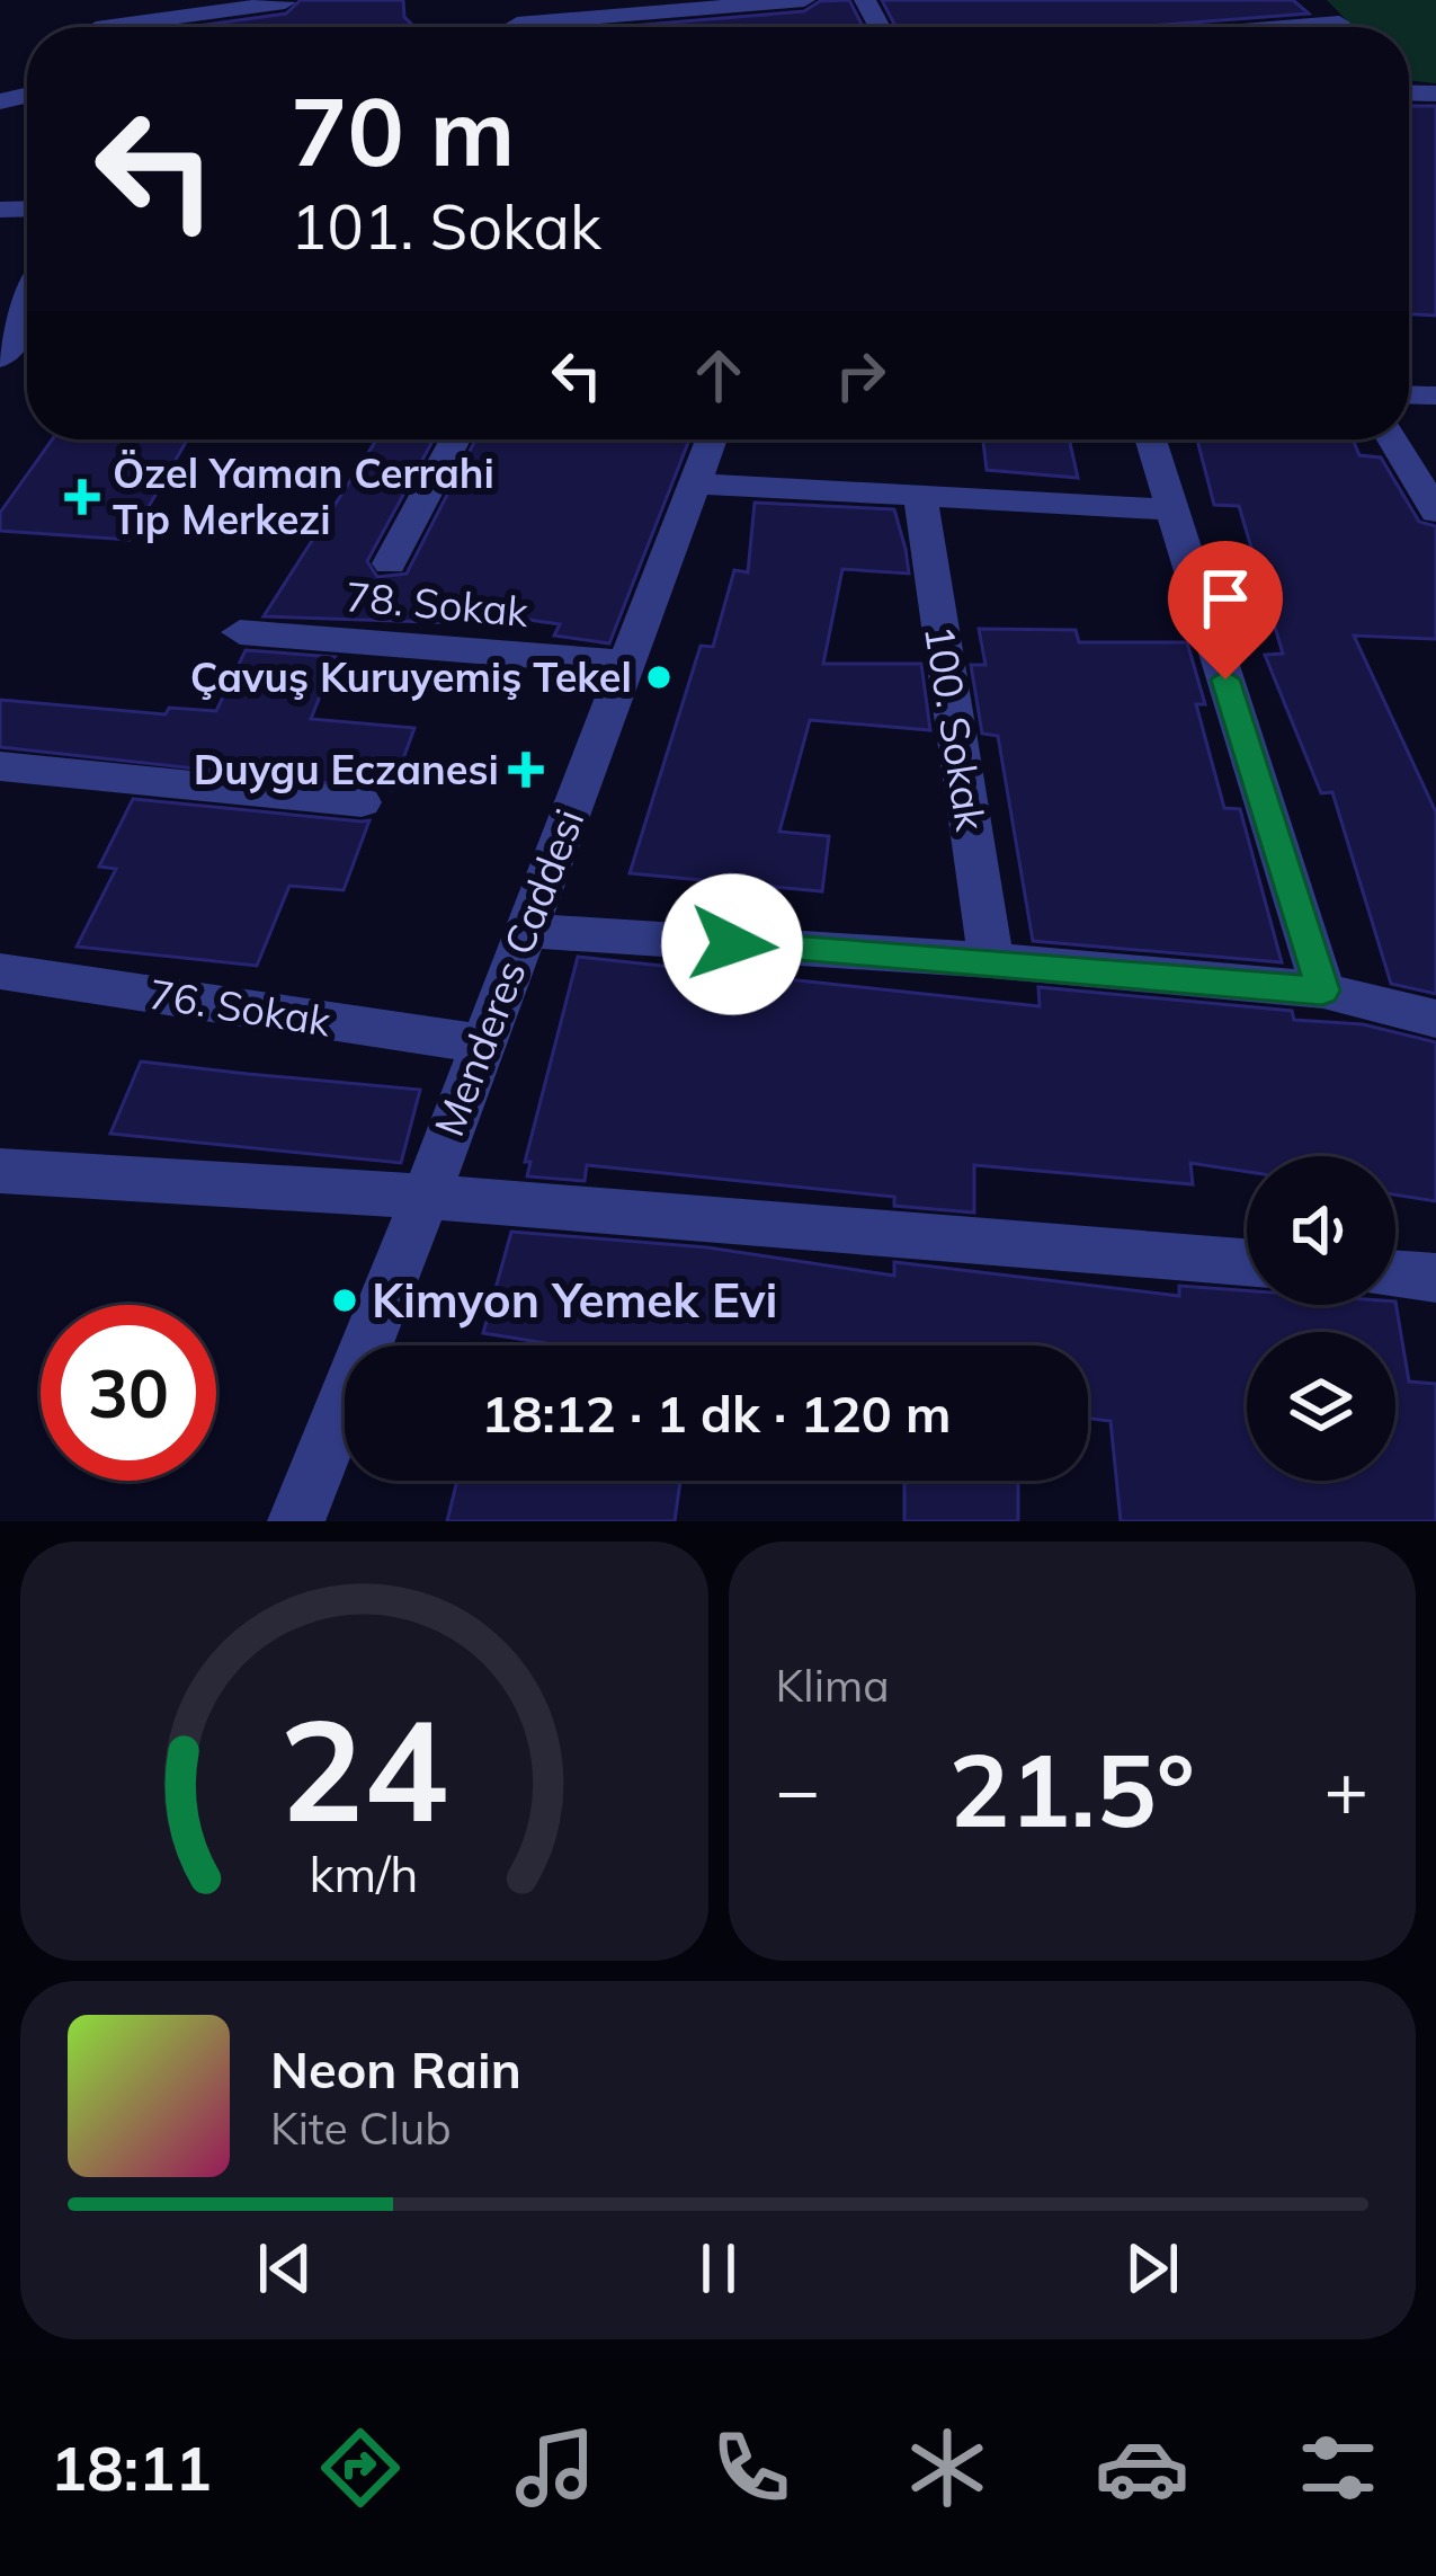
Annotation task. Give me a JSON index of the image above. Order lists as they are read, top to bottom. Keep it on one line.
{"streets":{"street":["78. Sokak","100. Sokak","Menderes Caddesi","76. Sokak"]},"crossings":[["78. Sokak","Menderes Caddesi"],["Menderes Caddesi","76. Sokak"]],"places":{"health":["Özel Yaman Cerrahi Tıp Merkezi","Duygu Eczanesi"],"other":["Çavuş Kuruyemiş Tekel","Kimyon Yemek Evi"]},"page":{"turn":["70 m","101. Sokak"],"limit":"30","trip":"18:12 · 1 dk · 120 m","tile":"Klima","heat":["−","21.5°","+"],"song":["Neon Rain","Kite Club"],"tabs":"18:11","gauge":["24","km/h"]}}
